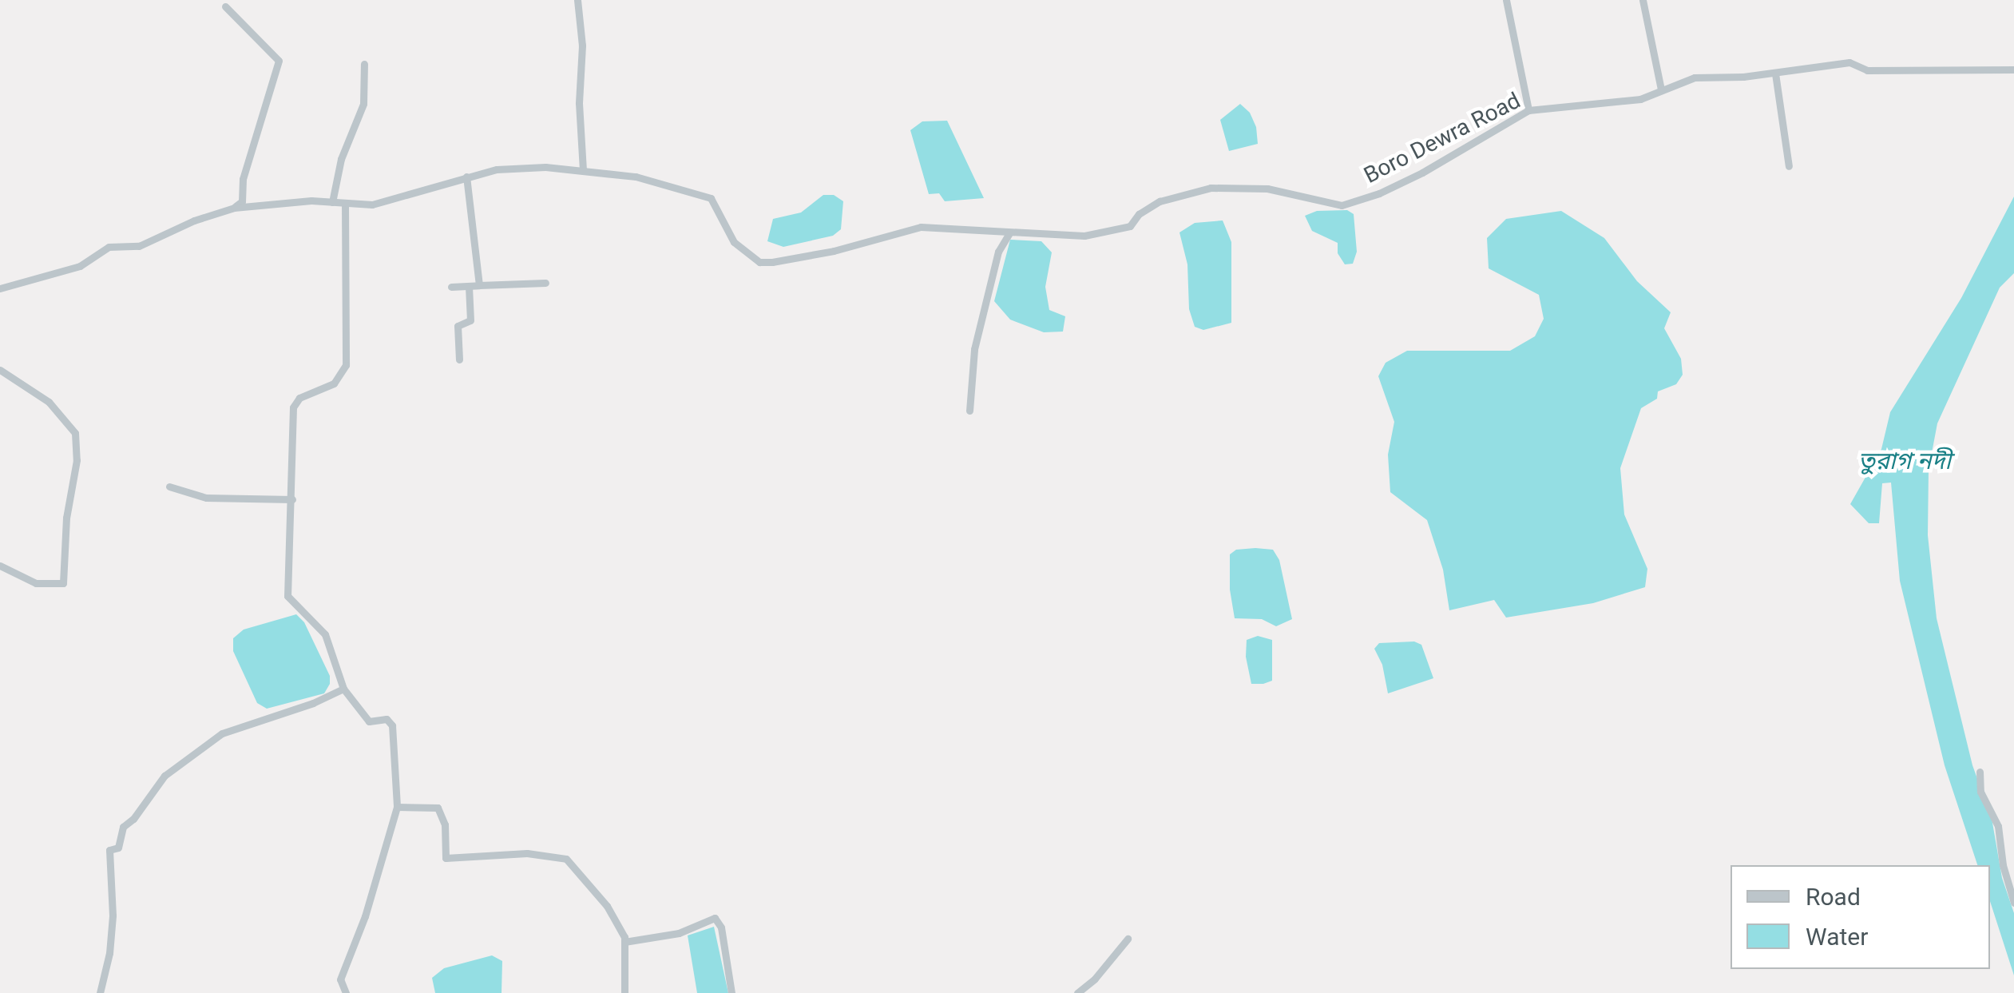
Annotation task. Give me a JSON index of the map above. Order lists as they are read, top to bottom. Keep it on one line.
{"streets":{"street":["Boro Dewra Road"]},"water":["তুরাগ নদী"],"legend":["Road","Water"]}
